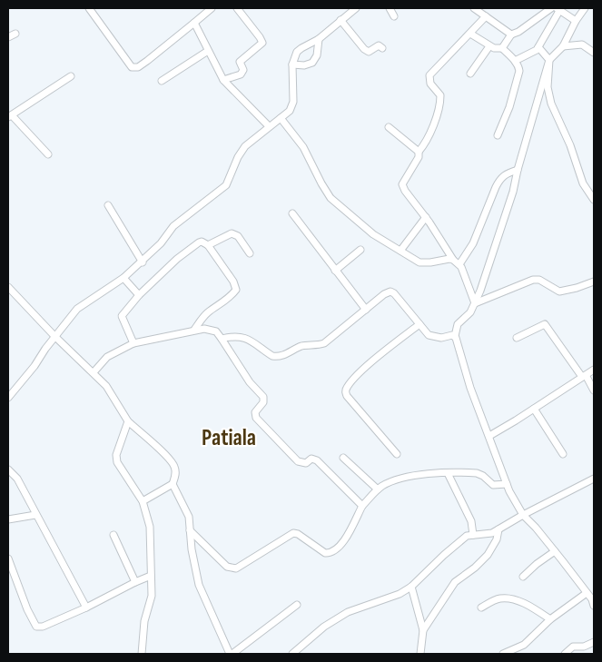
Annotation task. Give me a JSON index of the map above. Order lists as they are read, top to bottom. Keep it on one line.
{"districts":["Patiala"]}
